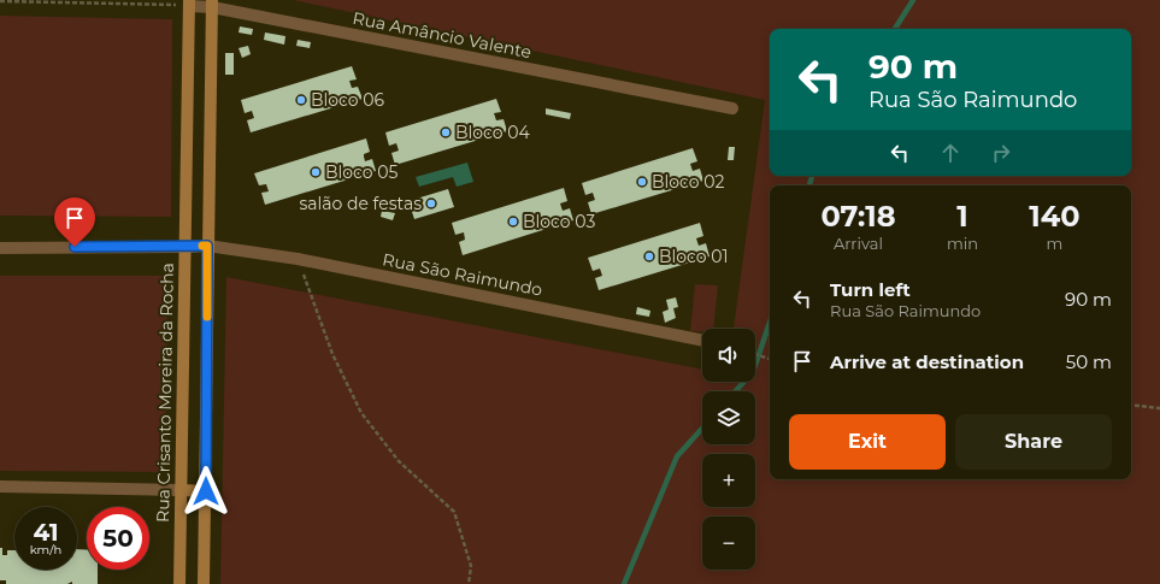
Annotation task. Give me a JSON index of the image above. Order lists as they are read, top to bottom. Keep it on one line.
{"streets":{"main road":["Rua Crisanto Moreira da Rocha"],"street":["Rua Amâncio Valente","Rua São Raimundo"]},"crossings":[["Rua Amâncio Valente","Rua Crisanto Moreira da Rocha"]],"places":["Bloco 06","Bloco 04","Bloco 05","Bloco 02","salão de festas","Bloco 03","Bloco 01"],"page":{"turn":["90 m","Rua São Raimundo"],"eta":["07:18","Arrival","1","min","140","m"],"list":[{"name":"Turn left","note":"Rua São Raimundo","value":"90 m"},{"name":"Arrive at destination","value":"50 m"}],"map_buttons":["+","−"],"buttons":["Exit","Share"],"speed":"41 km/h","limit":"50"}}
